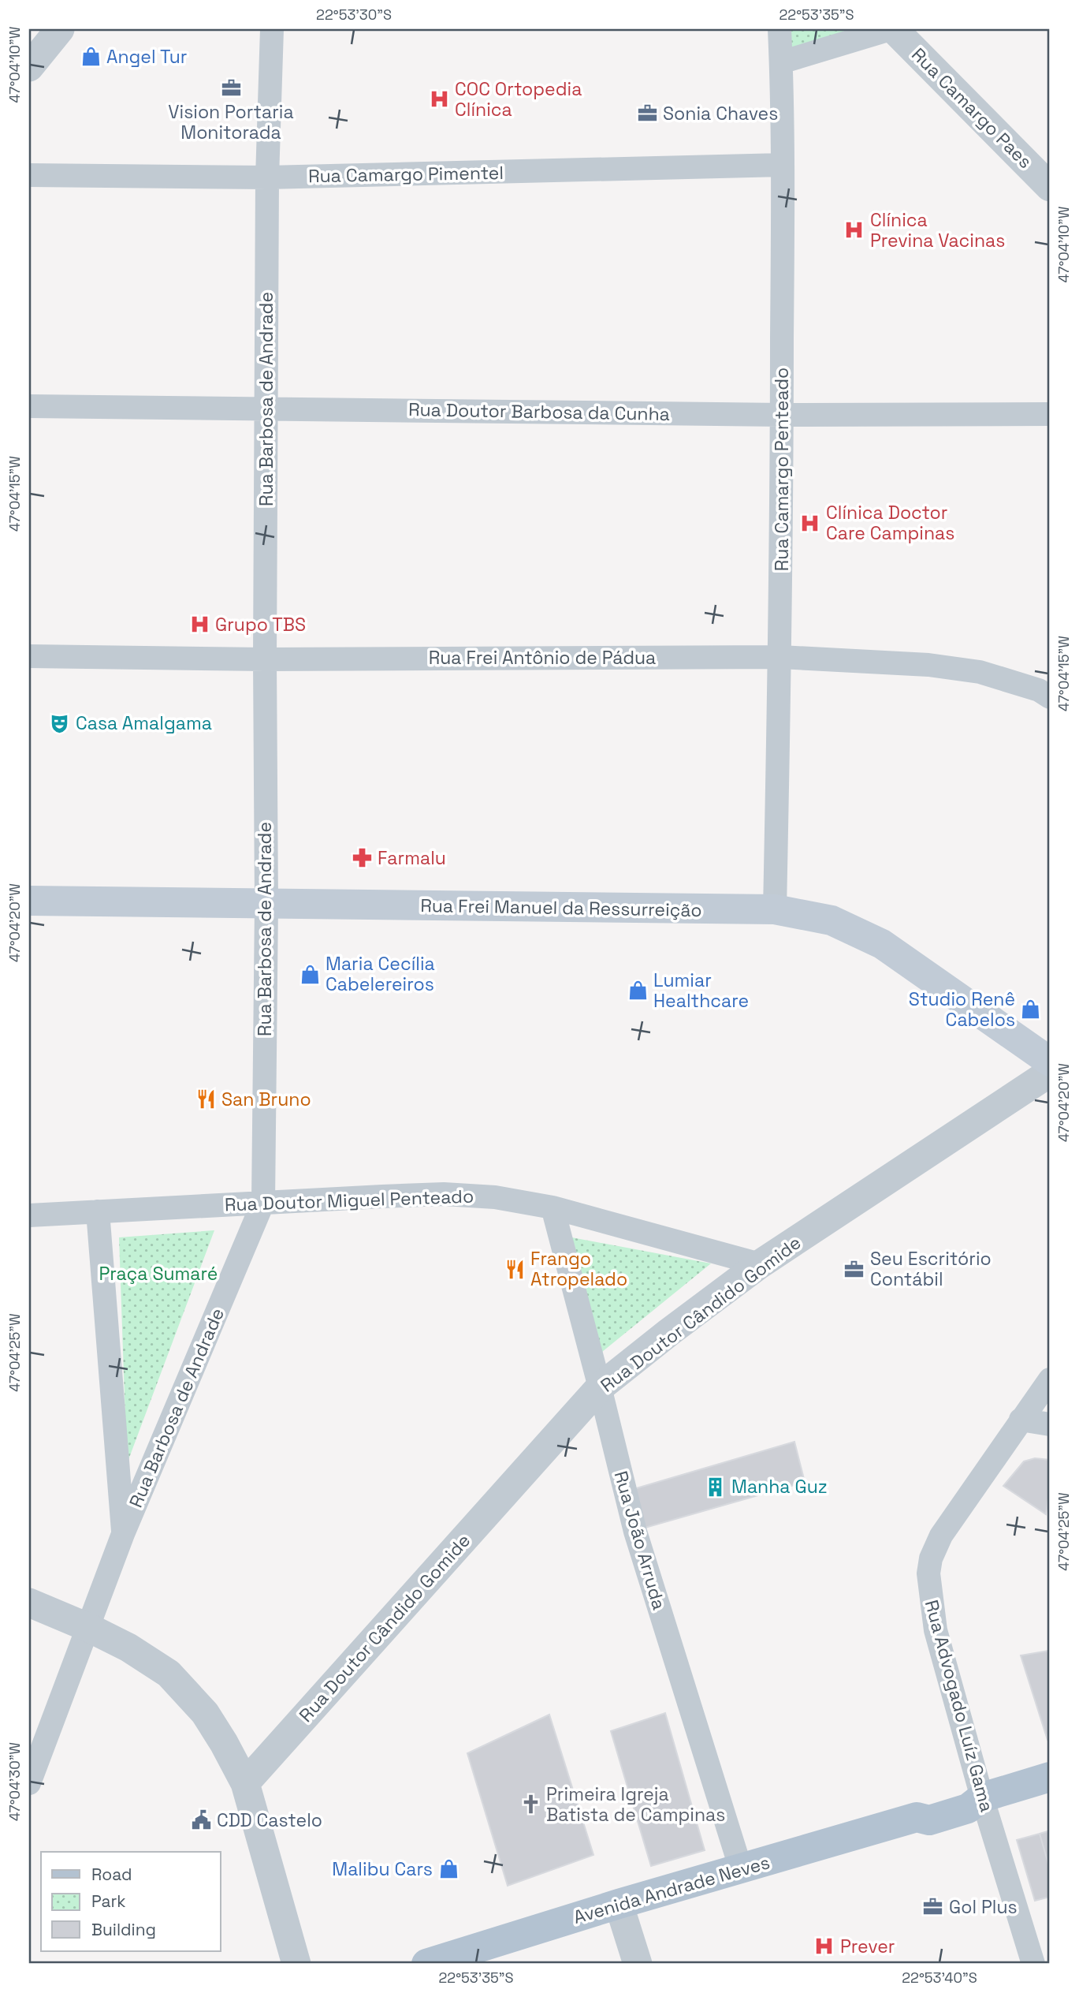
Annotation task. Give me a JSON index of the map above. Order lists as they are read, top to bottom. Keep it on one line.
{"streets":{"main road":["Rua Frei Manuel da Ressurreição","Avenida Andrade Neves"],"street":["Rua Camargo Paes","Rua Camargo Pimentel","Rua Barbosa de Andrade","Rua Doutor Barbosa da Cunha","Rua Camargo Penteado","Rua Frei Antônio de Pádua","Rua Doutor Miguel Penteado","Rua Doutor Cândido Gomide","Rua João Arruda","Rua Advogado Luíz Gama"]},"crossings":[["Rua Camargo Pimentel","Rua Barbosa de Andrade"],["Rua Camargo Pimentel","Rua Camargo Penteado"],["Rua Barbosa de Andrade","Rua Doutor Barbosa da Cunha"],["Rua Barbosa de Andrade","Rua Frei Antônio de Pádua"],["Rua Barbosa de Andrade","Rua Frei Manuel da Ressurreição"],["Rua Barbosa de Andrade","Rua Doutor Miguel Penteado"],["Rua Doutor Barbosa da Cunha","Rua Camargo Penteado"],["Rua Camargo Penteado","Rua Frei Antônio de Pádua"],["Rua Camargo Penteado","Rua Frei Manuel da Ressurreição"],["Rua Doutor Miguel Penteado","Rua Doutor Cândido Gomide"],["Rua Doutor Miguel Penteado","Rua João Arruda"],["Rua Doutor Cândido Gomide","Rua João Arruda"],["Rua João Arruda","Avenida Andrade Neves"],["Rua Advogado Luíz Gama","Avenida Andrade Neves"]],"parks":["Praça Sumaré"],"places":{"shop":["Angel Tur","Maria Cecília Cabelereiros","Lumiar Healthcare","Studio Renê Cabelos","Malibu Cars"],"office":["Vision Portaria Monitorada","Sonia Chaves","Seu Escritório Contábil","Gol Plus"],"hospital":["COC Ortopedia Clínica","Clínica Previna Vacinas","Clínica Doctor Care Campinas","Grupo TBS","Prever"],"theatre":["Casa Amalgama"],"pharmacy":["Farmalu"],"restaurant":["San Bruno","Frango Atropelado"],"building":["Manha Guz"],"church":["Primeira Igreja Batista de Campinas"],"public building":["CDD Castelo"]},"legend":["Road","Park","Building"],"coordinates":["22°53'30\"S","22°53'35\"S","47°04'10\"W","47°04'15\"W","47°04'20\"W","47°04'25\"W","47°04'30\"W","22°53'40\"S"]}
